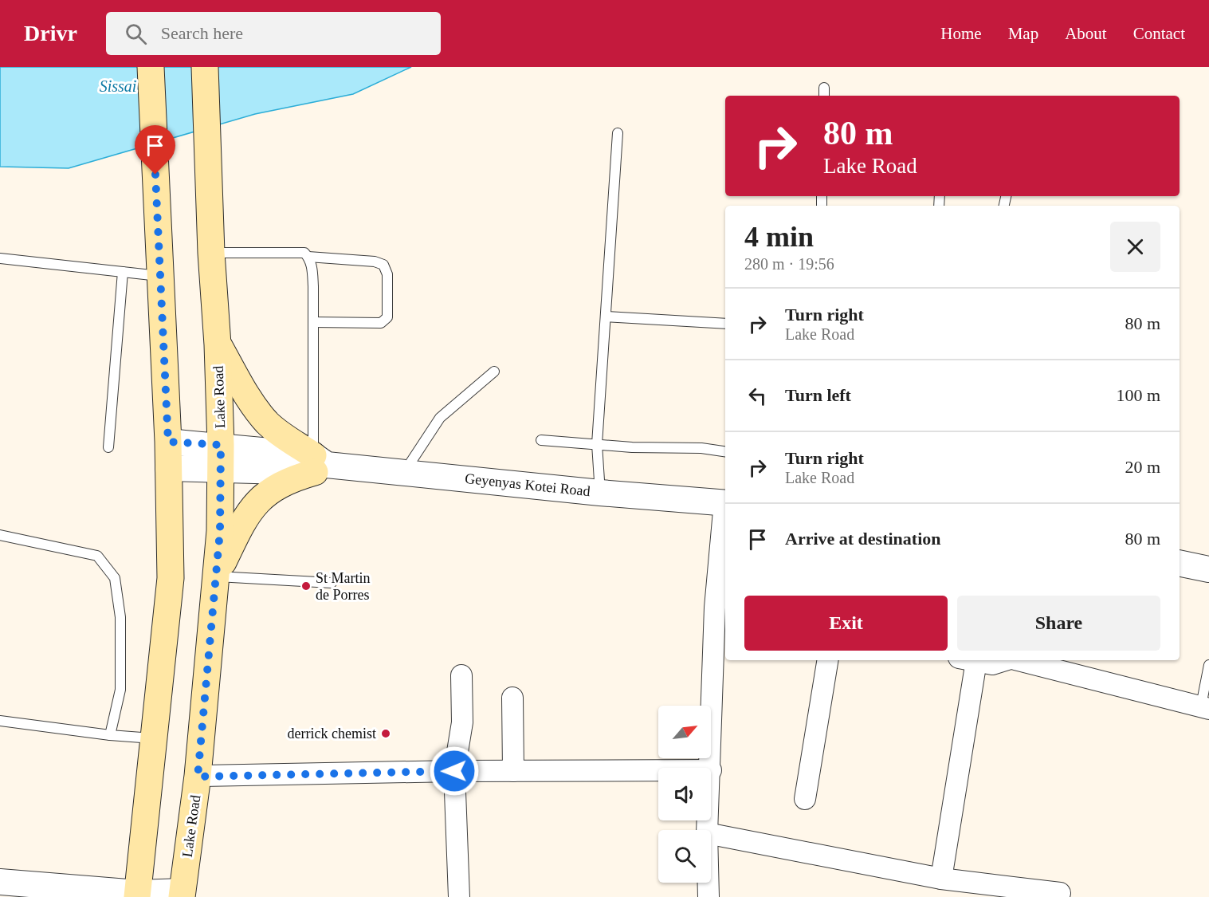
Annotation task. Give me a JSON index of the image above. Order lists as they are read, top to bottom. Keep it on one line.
{"streets":{"main road":["Lake Road"],"street":["Geyenyas Kotei Road"]},"crossings":[["Lake Road","Geyenyas Kotei Road"]],"water":["Sissai"],"places":["St Martin de Porres","derrick chemist"],"north":"top right","page":{"header":"Drivr","search":"Search here","nav":["Home","Map","About","Contact"],"turn":["80 m","Lake Road"],"heading":["4 min","280 m · 19:56"],"list":[{"name":"Turn right","note":"Lake Road","value":"80 m"},{"name":"Turn left","value":"100 m"},{"name":"Turn right","note":"Lake Road","value":"20 m"},{"name":"Arrive at destination","value":"80 m"}],"buttons":["Exit","Share"]}}
